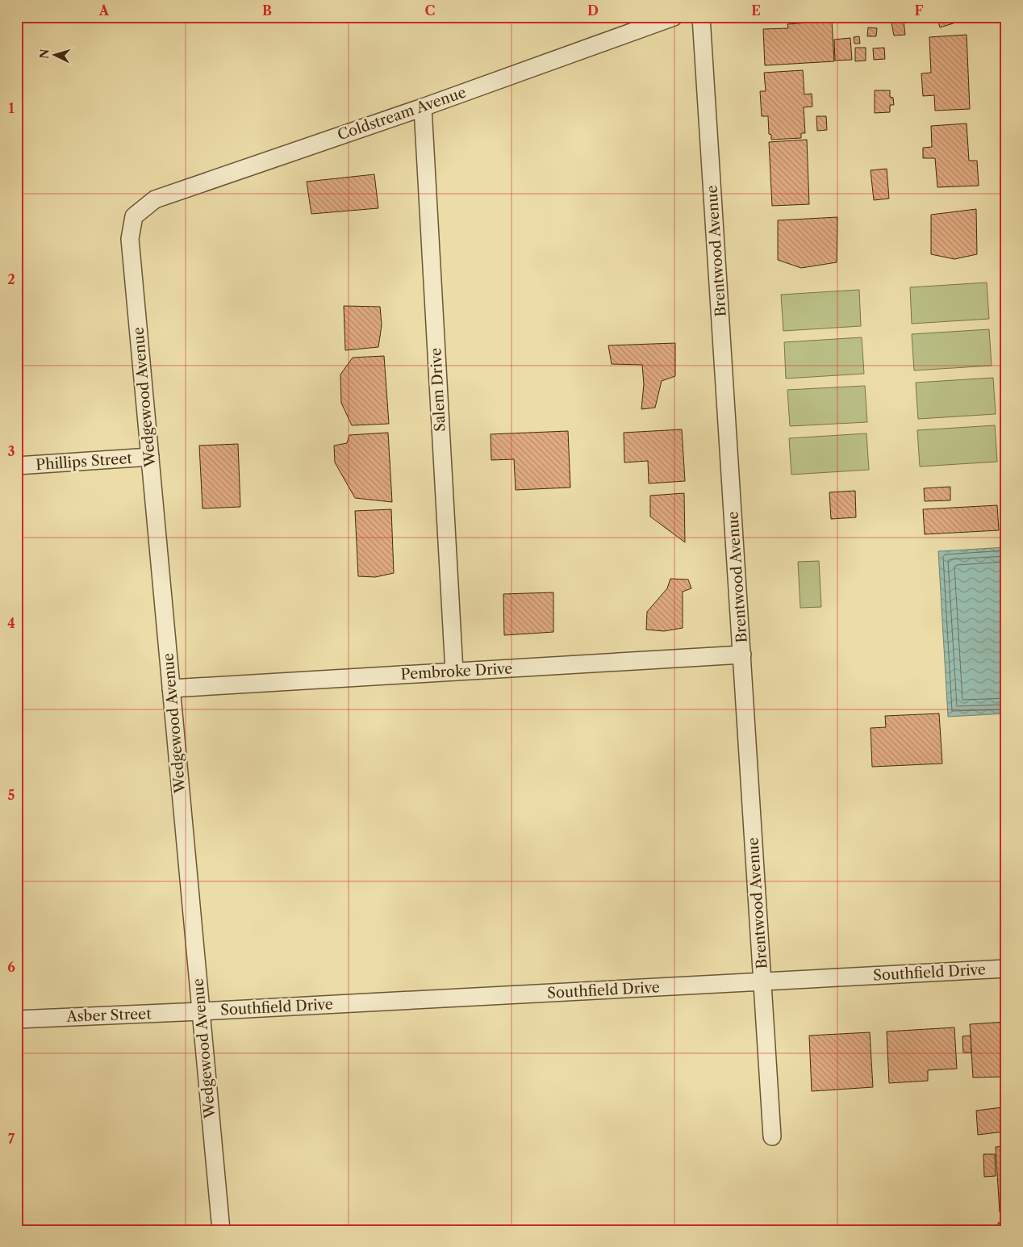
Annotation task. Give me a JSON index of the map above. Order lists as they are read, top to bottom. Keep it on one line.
{"streets":{"street":["Coldstream Avenue","Brentwood Avenue","Salem Drive","Wedgewood Avenue","Phillips Street","Pembroke Drive","Southfield Drive","Asber Street"]},"crossings":[["Coldstream Avenue","Salem Drive"],["Coldstream Avenue","Wedgewood Avenue"],["Brentwood Avenue","Pembroke Drive"],["Brentwood Avenue","Southfield Drive"],["Salem Drive","Pembroke Drive"],["Wedgewood Avenue","Phillips Street"],["Wedgewood Avenue","Pembroke Drive"],["Wedgewood Avenue","Southfield Drive"],["Wedgewood Avenue","Asber Street"],["Southfield Drive","Asber Street"]],"north":"left","grid":{"columns":["A","B","C","D","E","F"],"rows":["1","2","3","4","5","6","7"]}}
